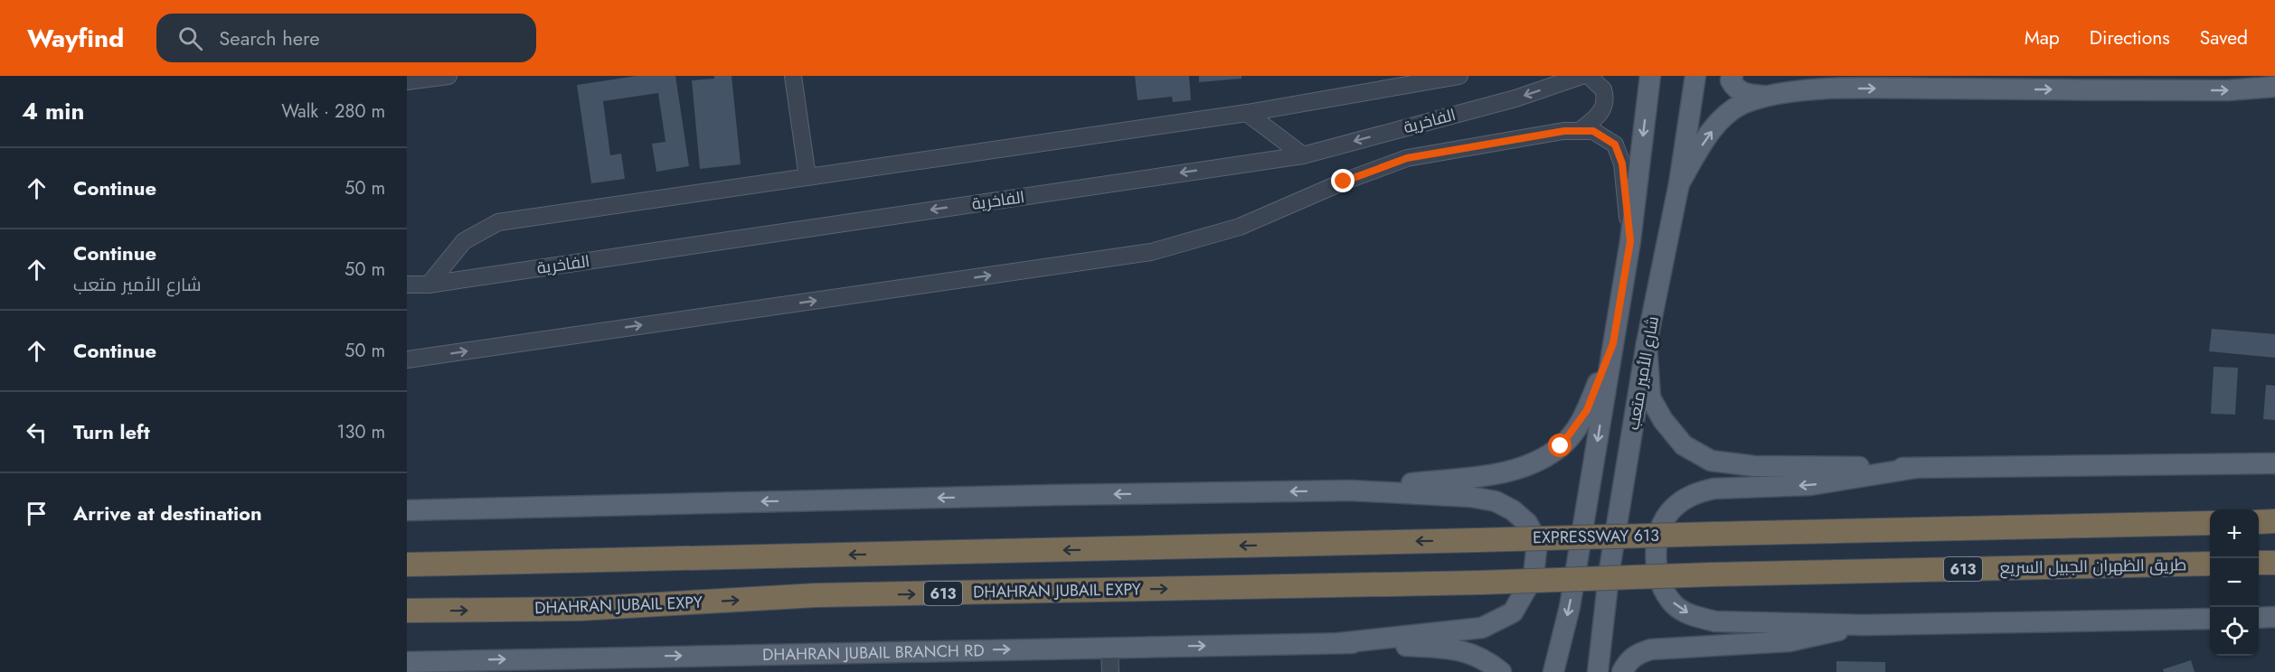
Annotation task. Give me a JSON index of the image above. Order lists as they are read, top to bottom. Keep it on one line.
{"streets":{"highway":["EXPRESSWAY 613","طريق الظهران الجبيل السريع","613","DHAHRAN JUBAIL EXPY"],"main road":["شارع الأمير متعب","DHAHRAN JUBAIL BRANCH RD"],"street":["الفاخرية"]},"crossings":[["طريق الظهران الجبيل السريع","DHAHRAN JUBAIL EXPY"]],"one_way":["EXPRESSWAY 613","DHAHRAN JUBAIL EXPY"],"page":{"header":"Wayfind","search":"Search here","nav":["Map","Directions","Saved"],"heading":["4 min","Walk · 280 m"],"list":[["Continue","50 m"],["Continue","شارع الأمير متعب","50 m"],["Continue","50 m"],["Turn left","130 m"],"Arrive at destination"],"map_buttons":["+","−"]}}
